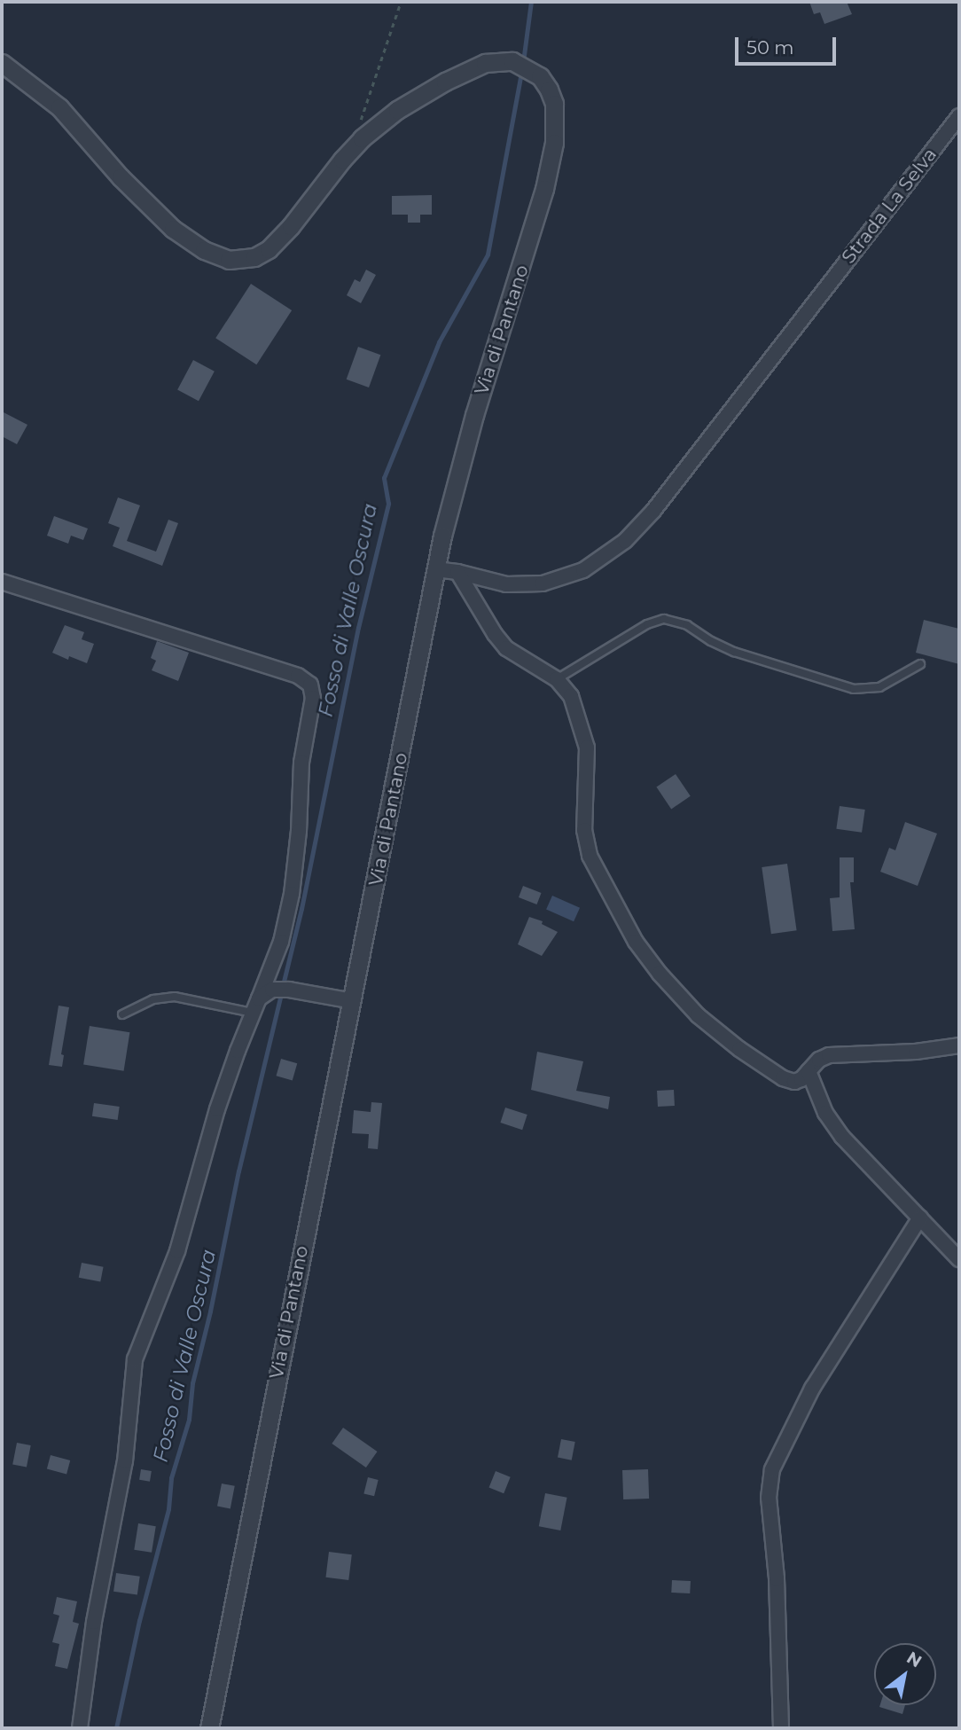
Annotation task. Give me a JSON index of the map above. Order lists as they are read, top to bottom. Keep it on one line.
{"streets":{"street":["Strada La Selva","Via di Pantano"]},"crossings":[["Strada La Selva","Via di Pantano"]],"water":["Fosso di Valle Oscura"],"scale_bar":"50 m","north":"top right"}
